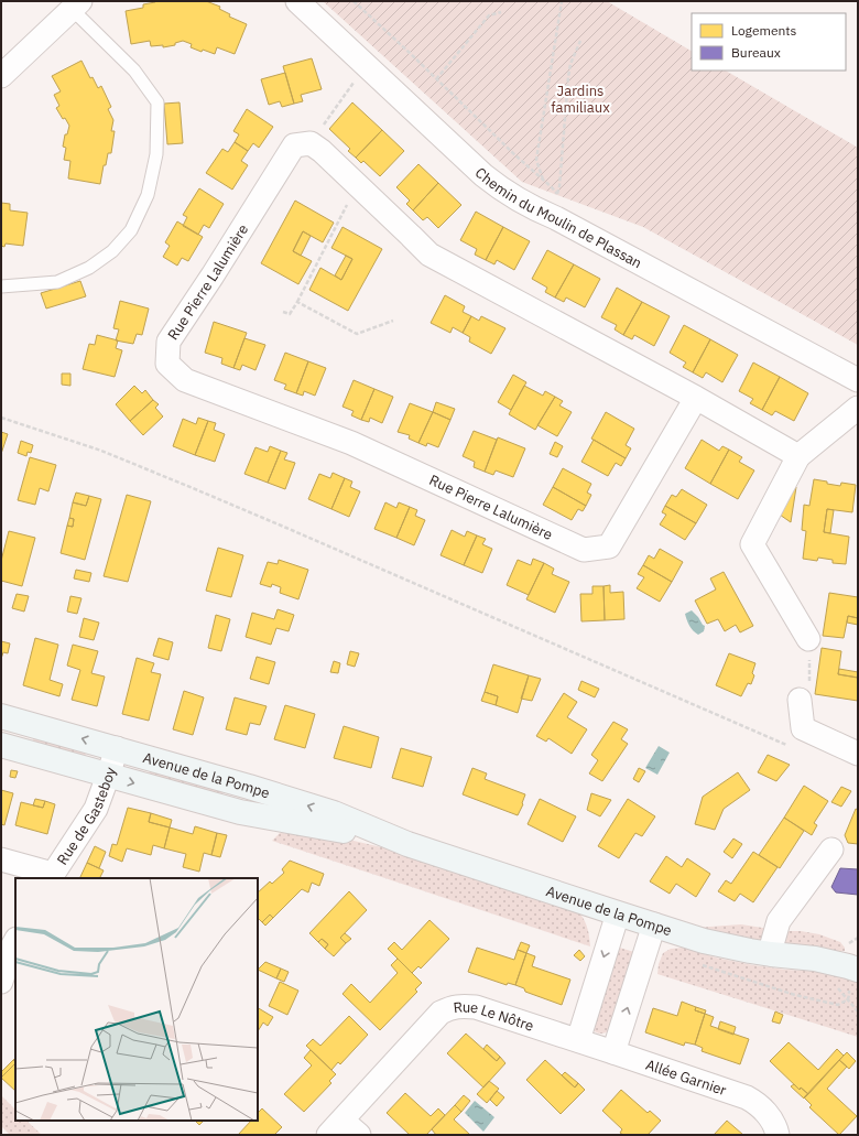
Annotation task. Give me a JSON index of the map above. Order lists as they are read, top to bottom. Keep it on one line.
{"streets":{"street":["Chemin du Moulin de Plassan","Rue Pierre Lalumière","Avenue de la Pompe","Rue de Gasteboy","Rue Le Nôtre","Allée Garnier"]},"crossings":[["Avenue de la Pompe","Rue de Gasteboy"],["Rue Le Nôtre","Allée Garnier"]],"parks":["Jardins familiaux"],"legend":["Logements","Bureaux"]}
